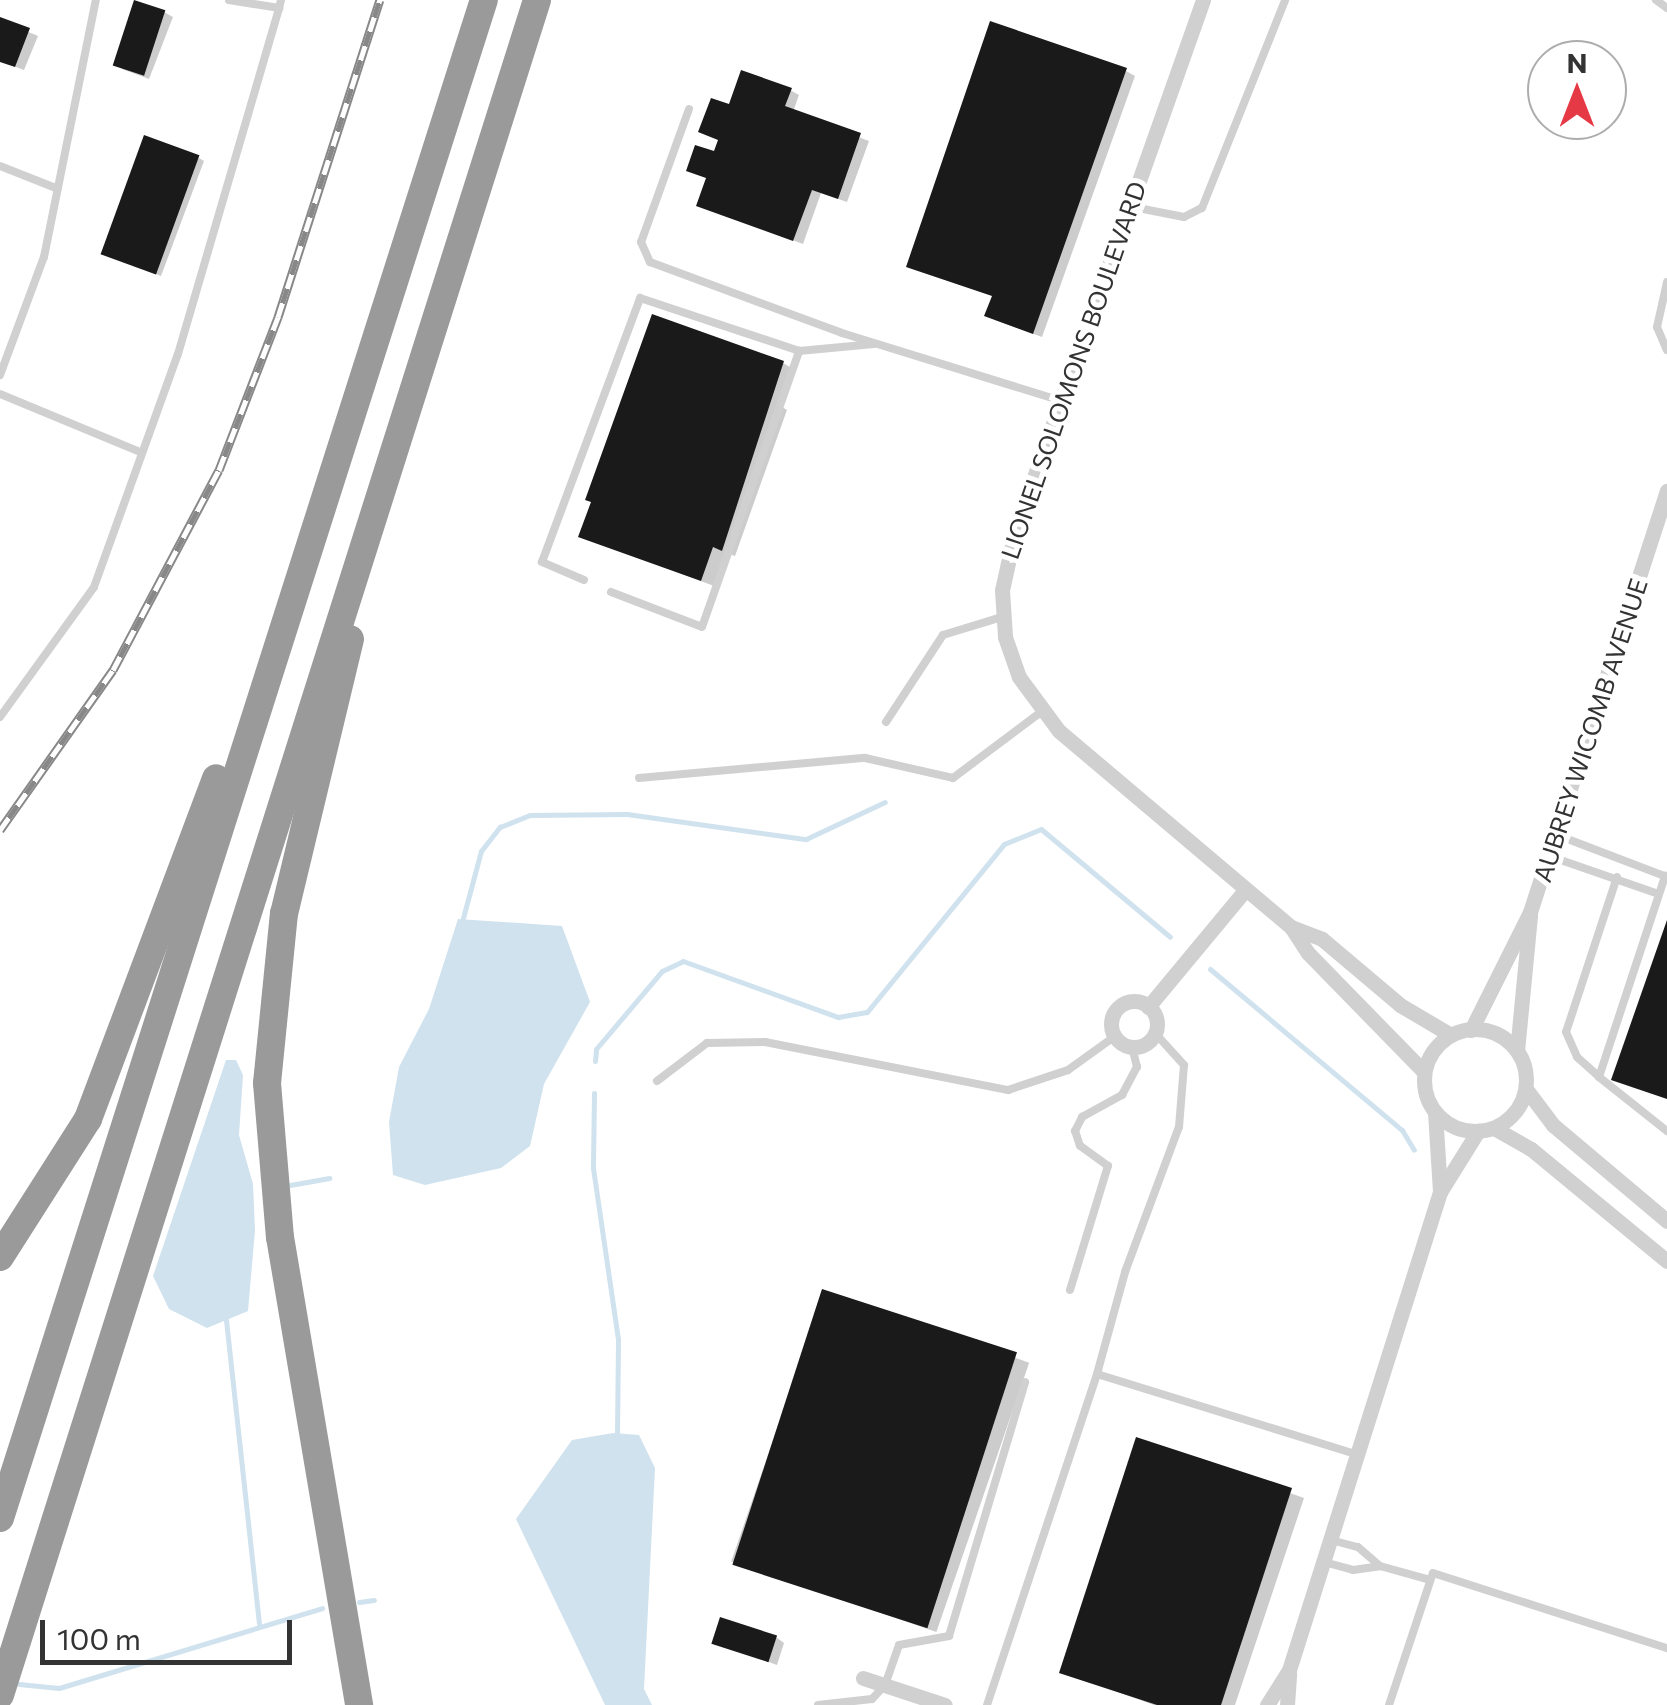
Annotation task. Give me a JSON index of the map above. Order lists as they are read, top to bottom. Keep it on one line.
{"streets":{"street":["LIONEL SOLOMONS BOULEVARD","AUBREY WICOMB AVENUE"]},"crossings":[["LIONEL SOLOMONS BOULEVARD","AUBREY WICOMB AVENUE"]],"scale_bar":"100 m","north":"top"}
